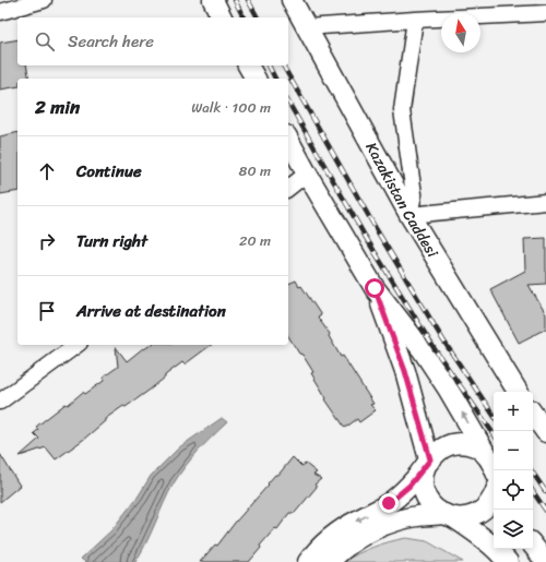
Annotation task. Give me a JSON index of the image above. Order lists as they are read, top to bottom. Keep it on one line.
{"streets":{"main road":["Kazakistan Caddesi"]},"north":"top","page":{"search":"Search here","heading":["2 min","Walk · 100 m"],"list":[["Continue","80 m"],["Turn right","20 m"],"Arrive at destination"],"map_buttons":["+","−"]}}
